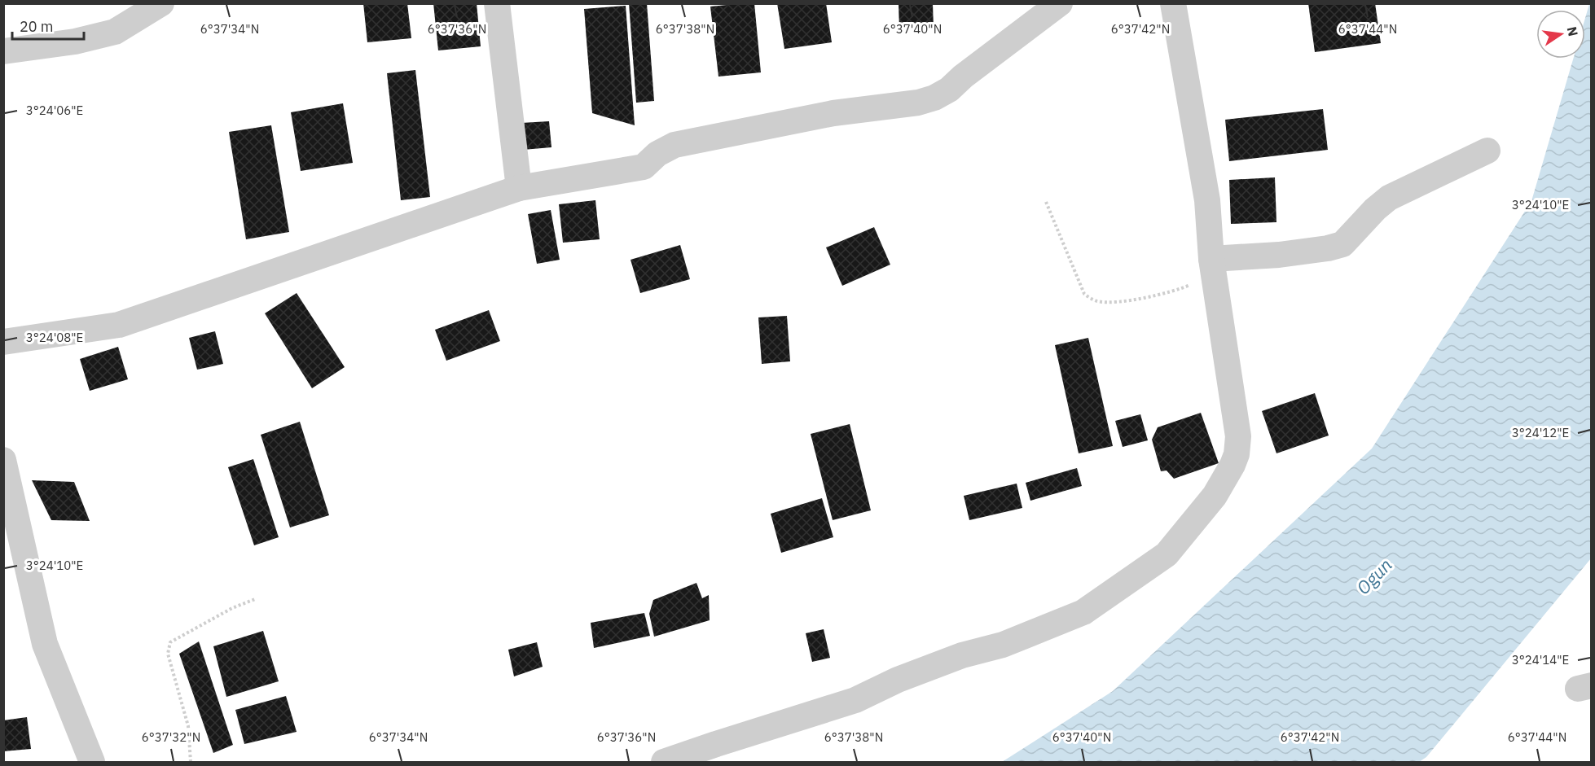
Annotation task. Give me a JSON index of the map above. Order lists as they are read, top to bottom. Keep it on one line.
{"water":["Ogun"],"scale_bar":"20 m","north":"right","coordinates":["6°37'34\"N","6°37'36\"N","6°37'38\"N","6°37'42\"N","6°37'44\"N","6°37'40\"N","3°24'06\"E","3°24'10\"E","3°24'08\"E","3°24'12\"E","3°24'14\"E","6°37'32\"N"]}
